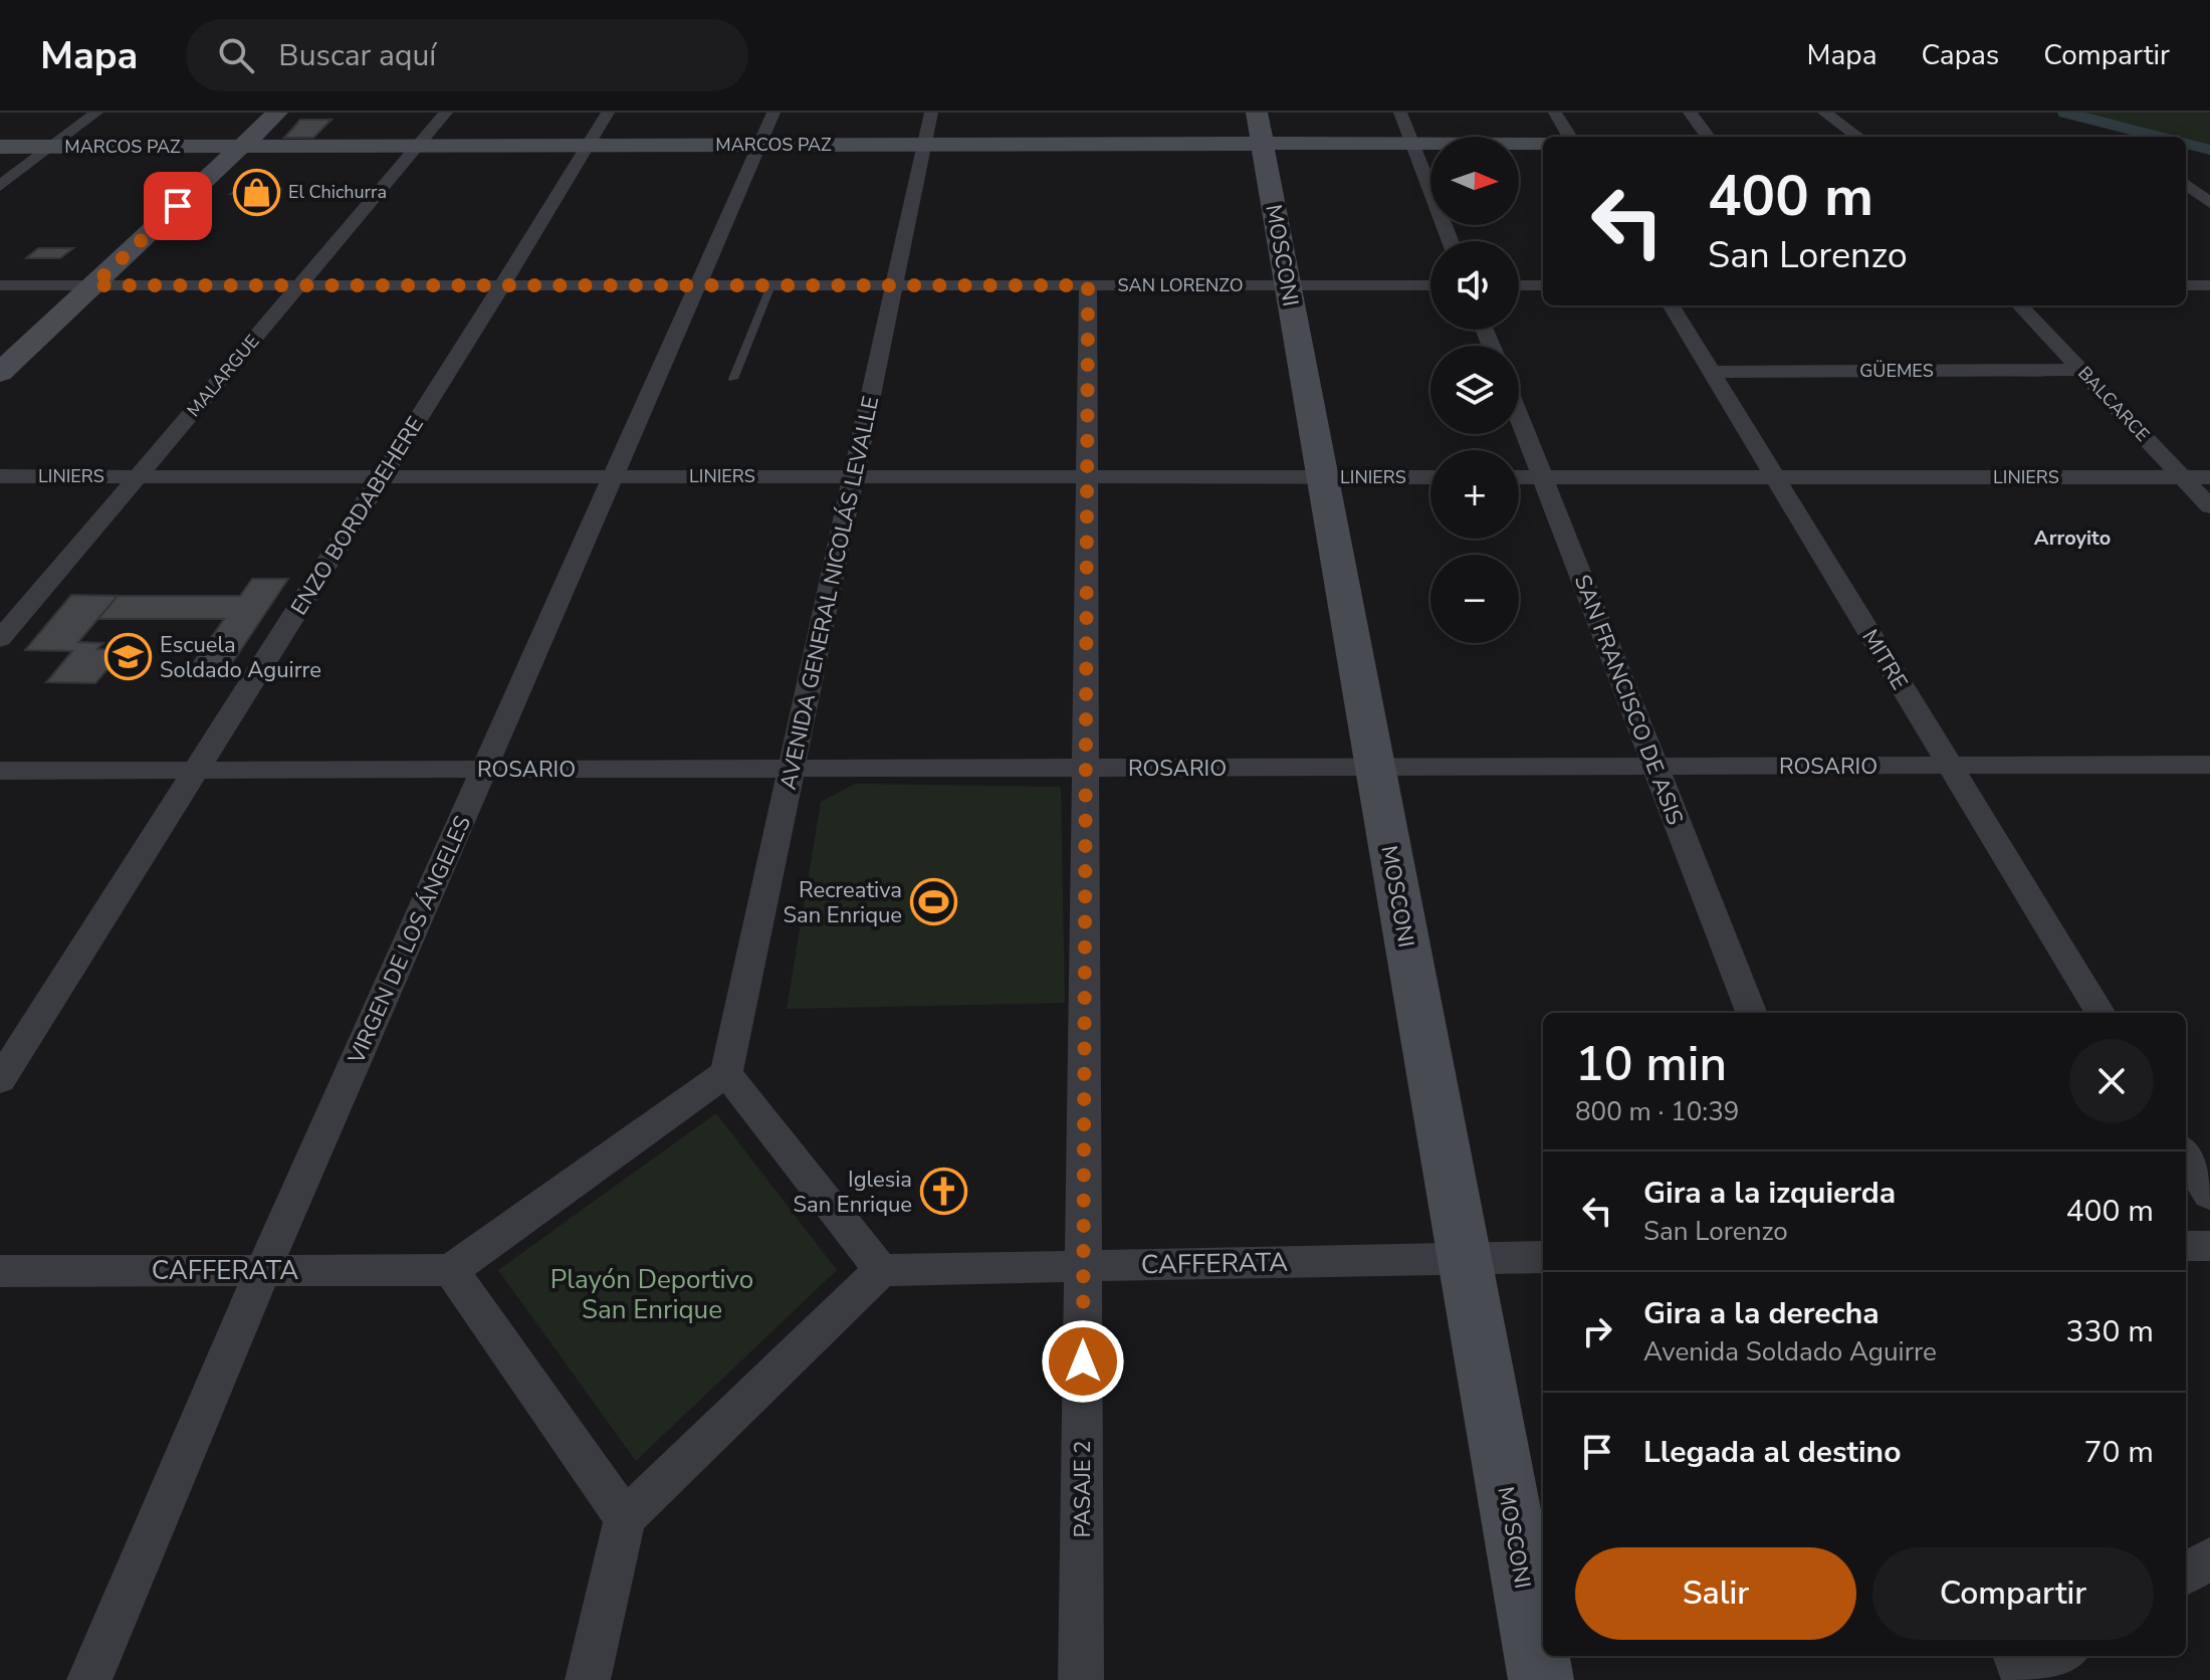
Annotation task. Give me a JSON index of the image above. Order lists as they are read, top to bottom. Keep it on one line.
{"streets":{"street":["MARCOS PAZ","MOSCONI","SAN LORENZO","GÜEMES","MALARGUE","BALCARCE","LINIERS","ENZO BORDABEHERE","AVENIDA GENERAL NICOLÁS LEVALLE","MITRE","SAN FRANCISCO DE ASIS","ROSARIO","VIRGEN DE LOS ÁNGELES","CAFFERATA","PASAJE 2"]},"crossings":[["MARCOS PAZ","MOSCONI"],["MARCOS PAZ","MALARGUE"],["MARCOS PAZ","ENZO BORDABEHERE"],["MARCOS PAZ","AVENIDA GENERAL NICOLÁS LEVALLE"],["MARCOS PAZ","VIRGEN DE LOS ÁNGELES"],["MOSCONI","SAN LORENZO"],["MOSCONI","LINIERS"],["MOSCONI","ROSARIO"],["MOSCONI","CAFFERATA"],["SAN LORENZO","MALARGUE"],["SAN LORENZO","ENZO BORDABEHERE"],["SAN LORENZO","AVENIDA GENERAL NICOLÁS LEVALLE"],["SAN LORENZO","VIRGEN DE LOS ÁNGELES"],["SAN LORENZO","PASAJE 2"],["GÜEMES","BALCARCE"],["GÜEMES","MITRE"],["MALARGUE","LINIERS"],["BALCARCE","LINIERS"],["LINIERS","ENZO BORDABEHERE"],["LINIERS","AVENIDA GENERAL NICOLÁS LEVALLE"],["LINIERS","MITRE"],["LINIERS","SAN FRANCISCO DE ASIS"],["LINIERS","VIRGEN DE LOS ÁNGELES"],["LINIERS","PASAJE 2"],["ENZO BORDABEHERE","ROSARIO"],["AVENIDA GENERAL NICOLÁS LEVALLE","ROSARIO"],["MITRE","ROSARIO"],["SAN FRANCISCO DE ASIS","ROSARIO"],["ROSARIO","VIRGEN DE LOS ÁNGELES"],["ROSARIO","PASAJE 2"],["VIRGEN DE LOS ÁNGELES","CAFFERATA"],["CAFFERATA","PASAJE 2"]],"districts":["Arroyito"],"parks":["Playón Deportivo San Enrique"],"places":{"shop":["El Chichurra"],"school or university":["Escuela Soldado Aguirre"],"sports":["Recreativa San Enrique"],"church":["Iglesia San Enrique"]},"north":"right","page":{"header":"Mapa","search":"Buscar aquí","nav":["Mapa","Capas","Compartir"],"map_buttons":["+","−"],"turn":["400 m","San Lorenzo"],"heading":["10 min","800 m · 10:39"],"list":[{"name":"Gira a la izquierda","note":"San Lorenzo","value":"400 m"},{"name":"Gira a la derecha","note":"Avenida Soldado Aguirre","value":"330 m"},{"name":"Llegada al destino","value":"70 m"}],"buttons":["Salir","Compartir"]}}
